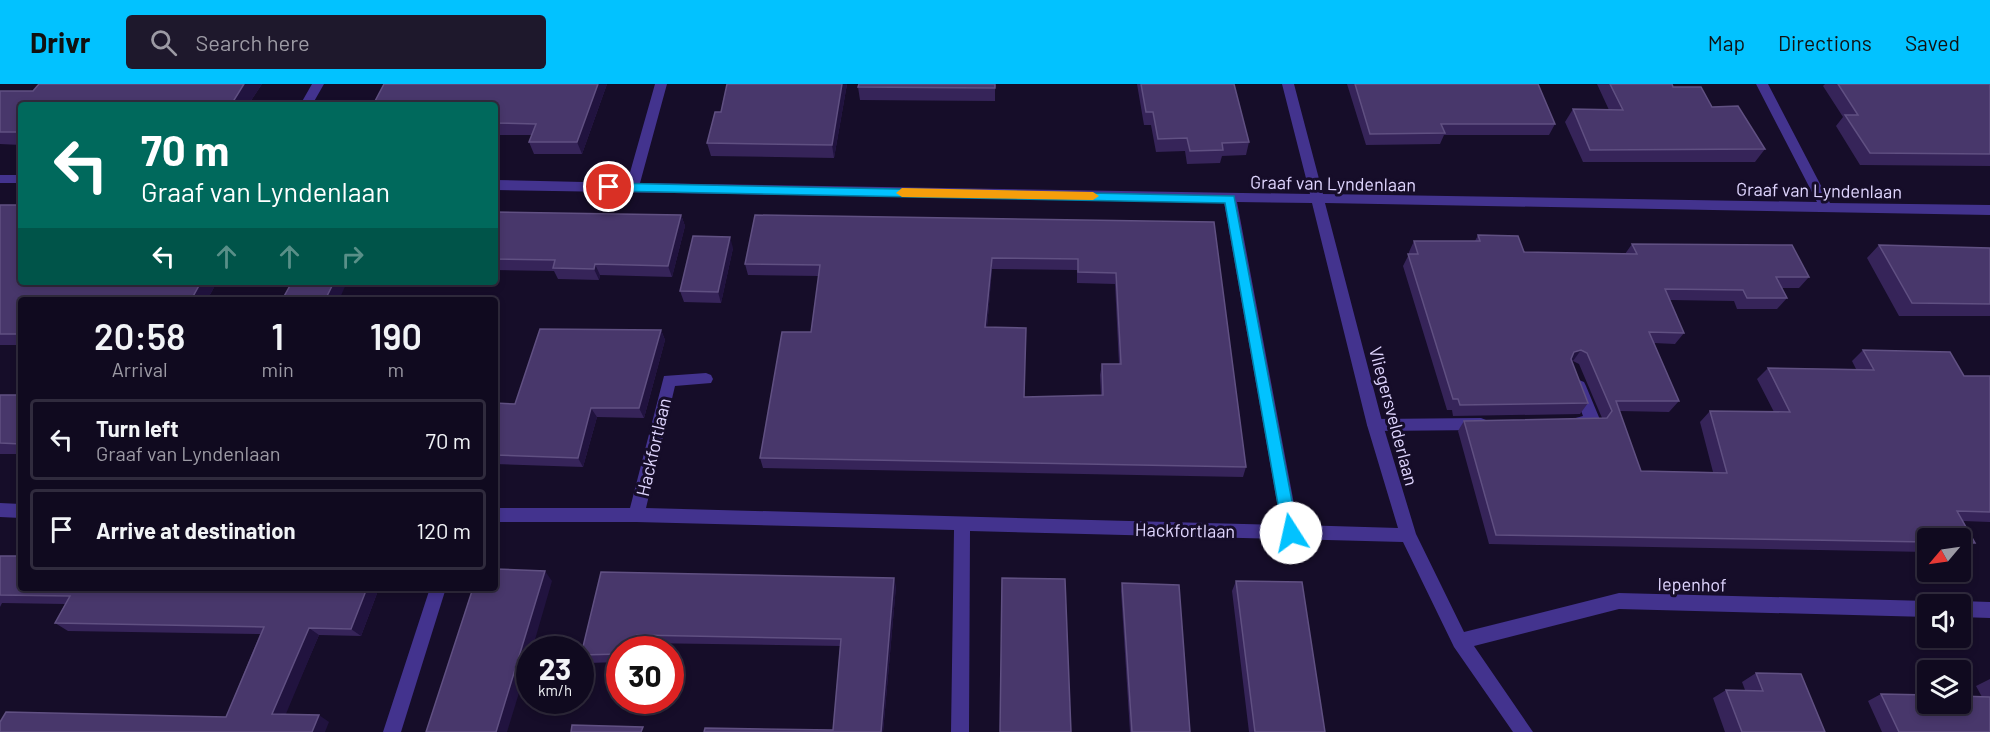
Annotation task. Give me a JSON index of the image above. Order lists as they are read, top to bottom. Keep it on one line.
{"streets":{"street":["Graaf van Lyndenlaan","Vliegersvelderlaan","Hackfortlaan","Iepenhof"]},"crossings":[["Graaf van Lyndenlaan","Vliegersvelderlaan"],["Vliegersvelderlaan","Hackfortlaan"],["Vliegersvelderlaan","Iepenhof"]],"north":"bottom left","page":{"header":"Drivr","search":"Search here","nav":["Map","Directions","Saved"],"turn":["70 m","Graaf van Lyndenlaan"],"eta":["20:58","Arrival","1","min","190","m"],"list":[{"name":"Turn left","note":"Graaf van Lyndenlaan","value":"70 m"},{"name":"Arrive at destination","value":"120 m"}],"speed":"23 km/h","limit":"30"}}
